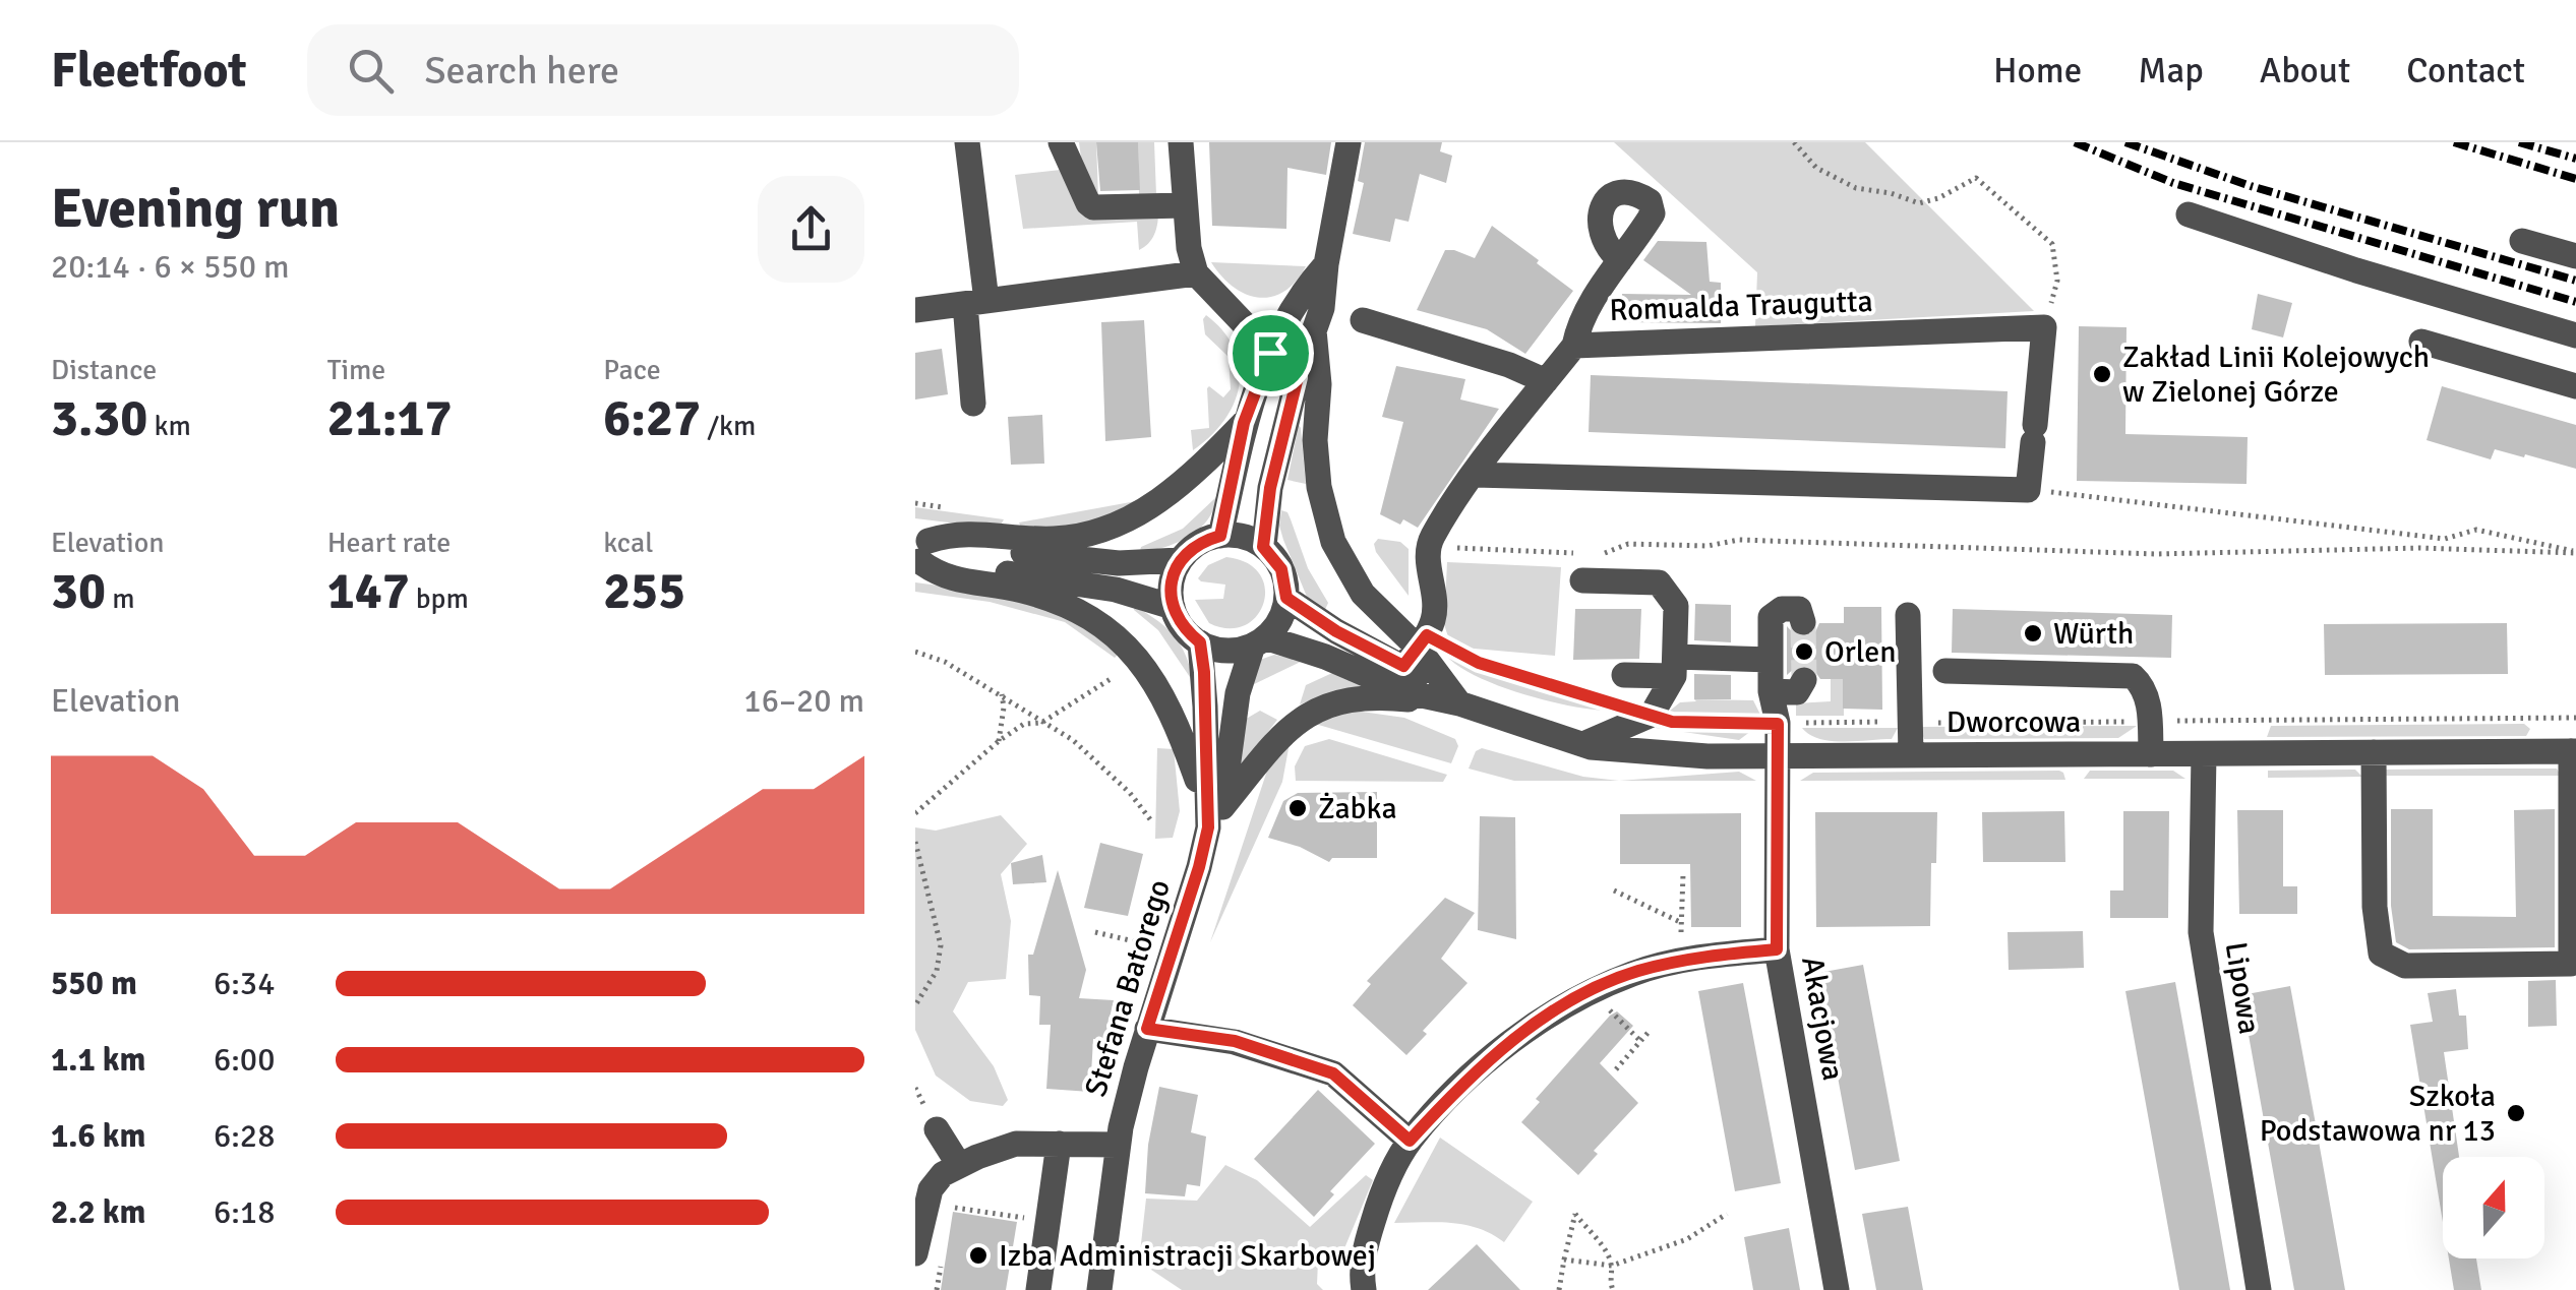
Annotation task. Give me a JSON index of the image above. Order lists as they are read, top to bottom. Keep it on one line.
{"streets":{"street":["Romualda Traugutta","Dworcowa","Stefana Batorego","Lipowa","Akacjowa"]},"crossings":[["Dworcowa","Stefana Batorego"],["Dworcowa","Lipowa"],["Dworcowa","Akacjowa"]],"places":["Zakład Linii Kolejowych w Zielonej Górze","Würth","Orlen","Żabka","Szkoła Podstawowa nr 13","Izba Administracji Skarbowej"],"north":"top","page":{"header":"Fleetfoot","search":"Search here","nav":["Home","Map","About","Contact"],"heading":["Evening run","20:14 · 6 × 550 m"],"stats":[["Distance","3.30 km"],["Time","21:17"],["Pace","6:27 /km"],["Elevation","30 m"],["Heart rate","147 bpm"],["kcal","255"]],"chart":["Elevation","16–20 m"],"list":[{"name":"550 m","note":"6:34"},{"name":"1.1 km","note":"6:00"},{"name":"1.6 km","note":"6:28"},{"name":"2.2 km","note":"6:18"}]}}
